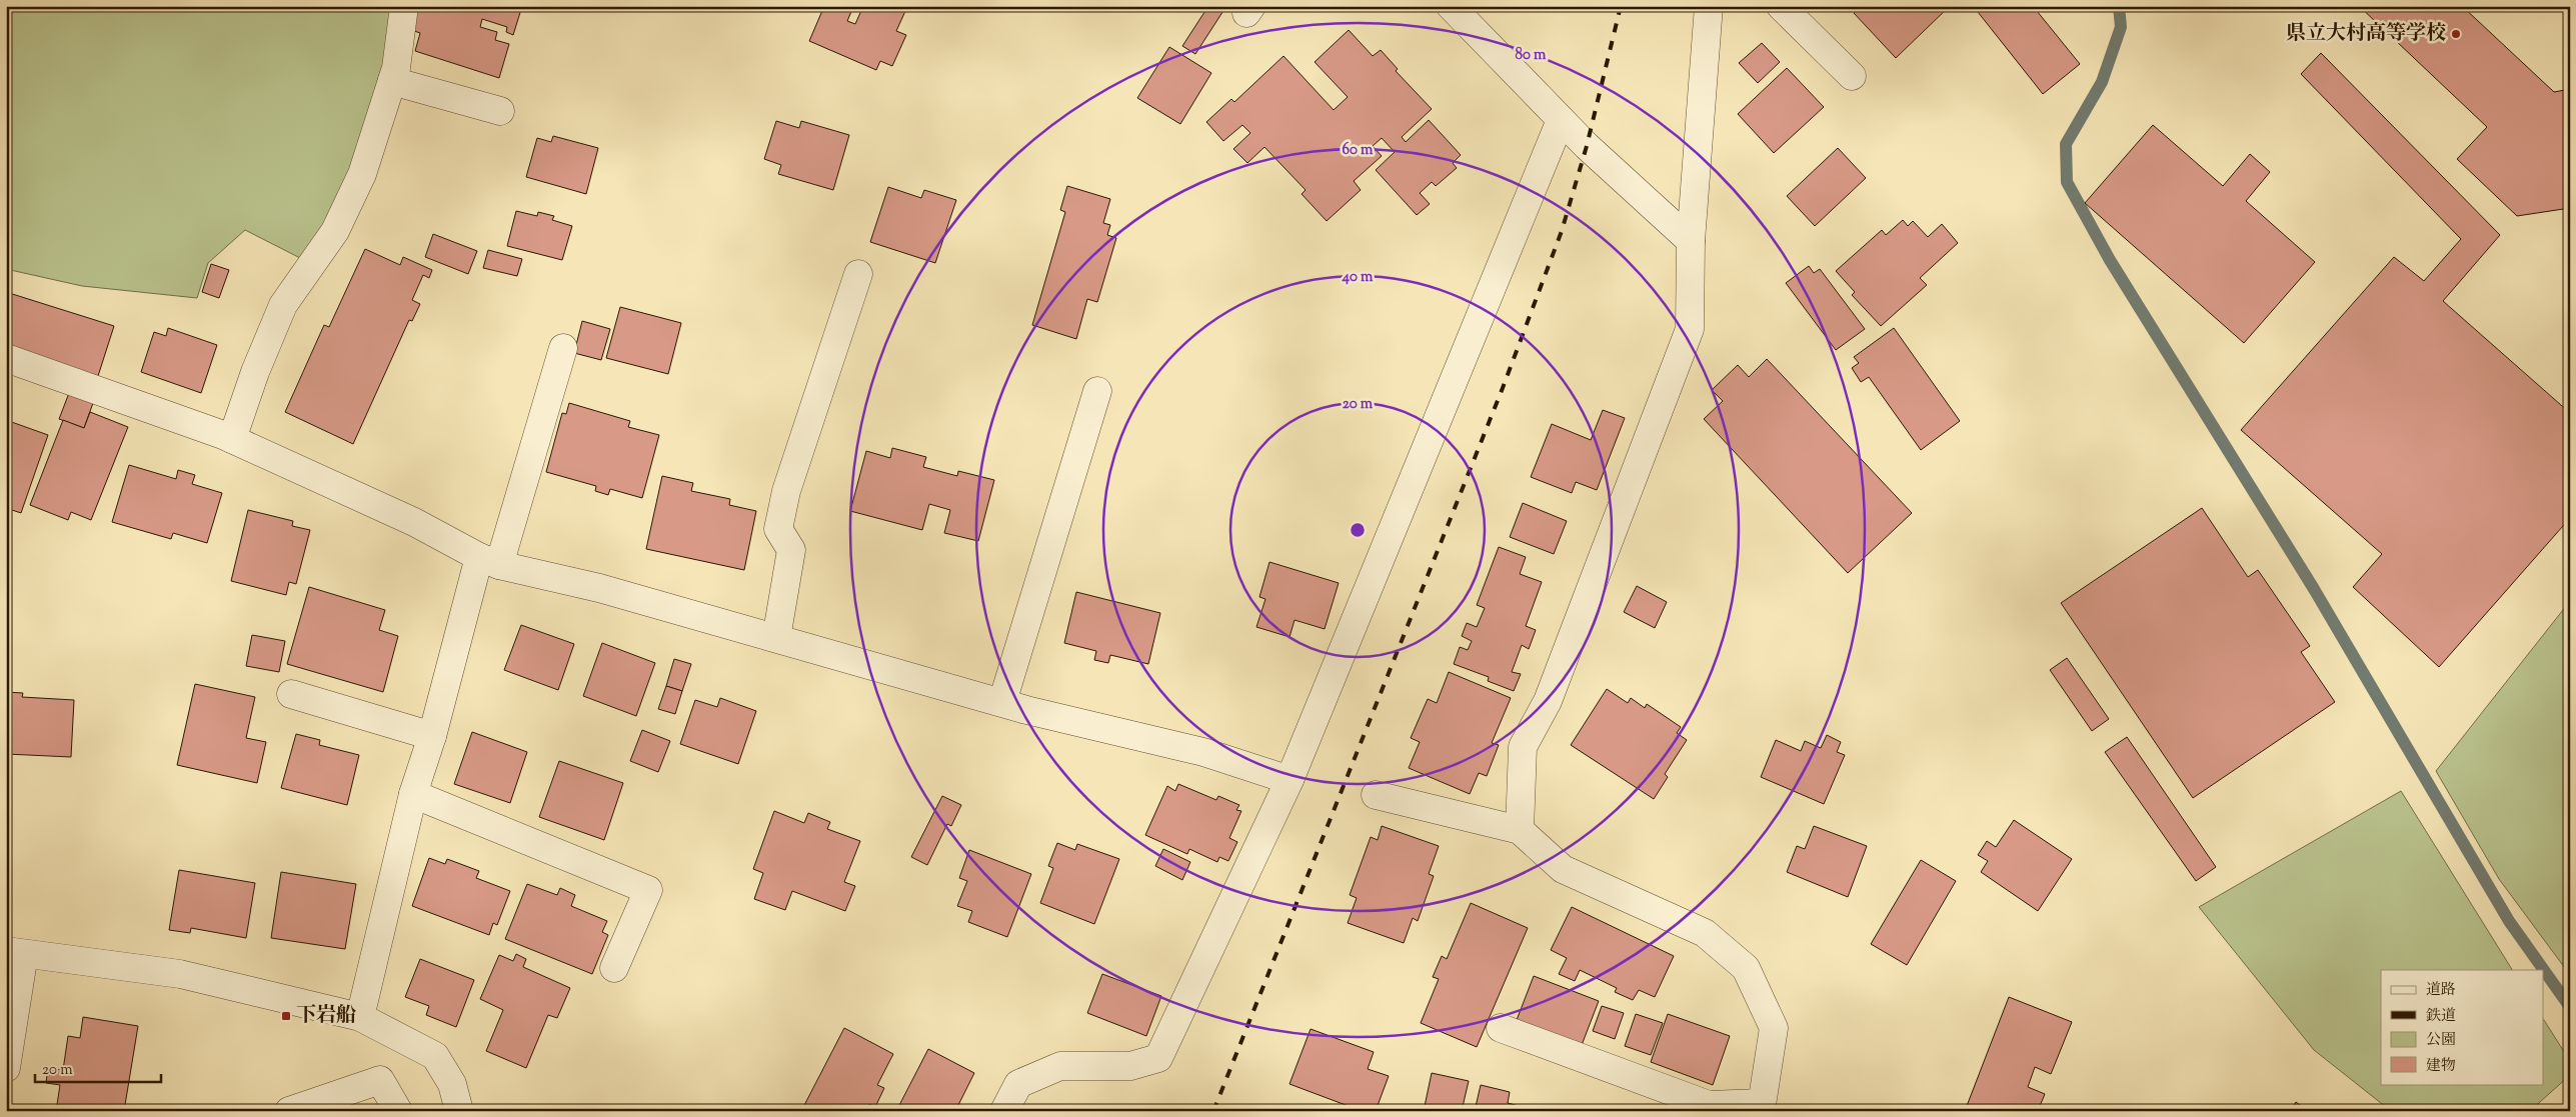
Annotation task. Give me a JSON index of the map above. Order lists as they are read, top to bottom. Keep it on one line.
{"places":{"other":["県立大村高等学校"],"transit":["下岩船"]},"legend":["道路","鉄道","公園","建物"],"scale_bar":"20 m","rings":["80 m","60 m","40 m","20 m"]}
